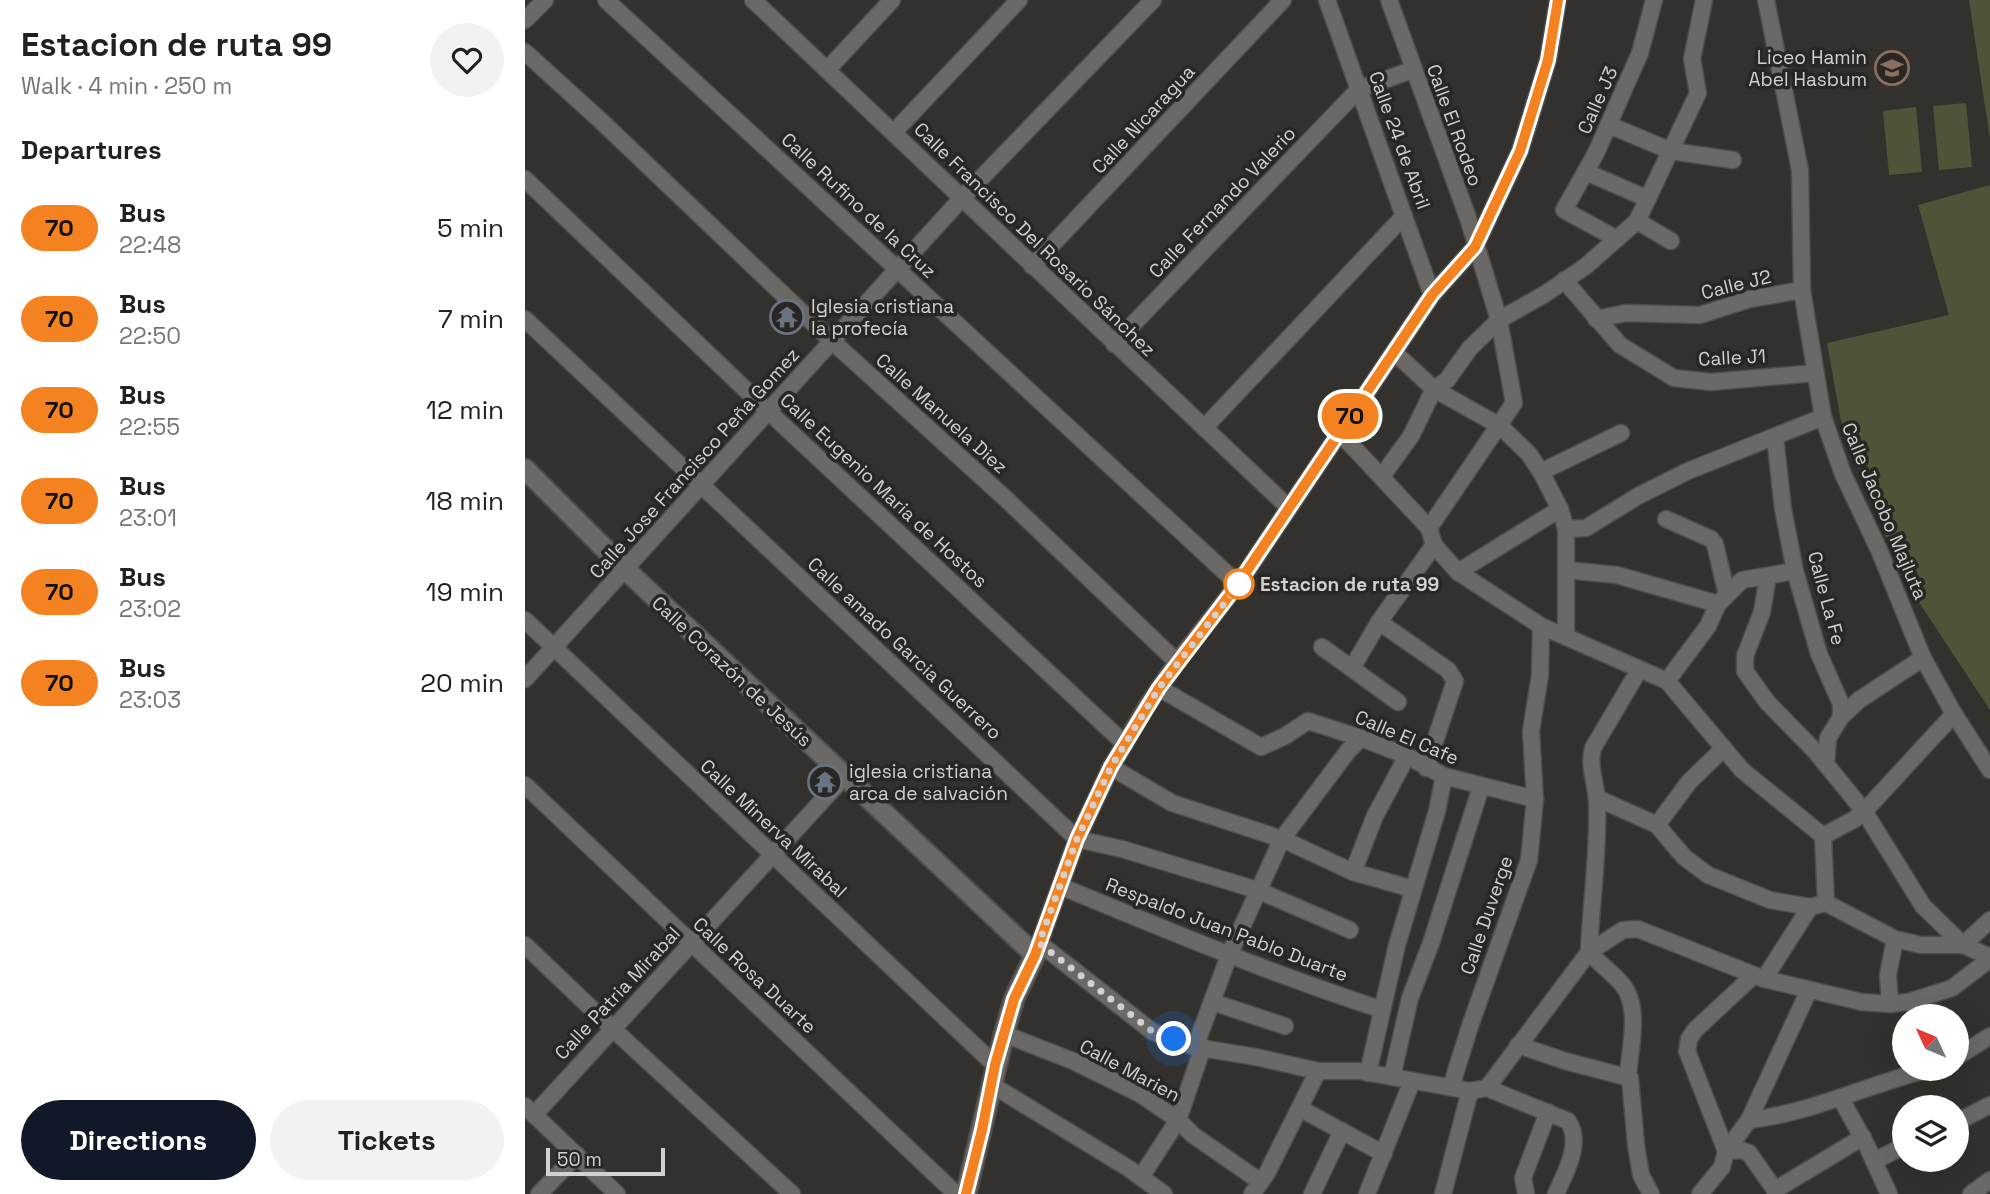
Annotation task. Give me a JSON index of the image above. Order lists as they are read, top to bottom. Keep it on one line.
{"streets":{"street":["Calle J3","Calle Nicaragua","Calle El Rodeo","Calle 24 de Abril","Calle Fernando Valerio","Calle Rufino de la Cruz","Calle Francisco Del Rosario Sánchez","Calle J2","Calle J1","Calle Manuela Diez","Calle Jose Francisco Peña Gomez","Calle Eugenio Maria de Hostos","Calle Jacobo Majluta","Calle La Fe","Calle amado Garcia Guerrero","Calle Corazón de Jesús","Calle El Cafe","Calle Minerva Mirabal","Calle Duverge","Respaldo Juan Pablo Duarte","Calle Rosa Duarte","Calle Patria Mirabal","Calle Marien"]},"crossings":[["Calle Nicaragua","Calle Francisco Del Rosario Sánchez"],["Calle 24 de Abril","Calle Fernando Valerio"],["Calle Fernando Valerio","Calle Francisco Del Rosario Sánchez"],["Calle Rufino de la Cruz","Calle Jose Francisco Peña Gomez"],["Calle Francisco Del Rosario Sánchez","Calle Jose Francisco Peña Gomez"],["Calle J2","Calle J1"],["Calle J2","Calle Jacobo Majluta"],["Calle J1","Calle Jacobo Majluta"],["Calle Manuela Diez","Calle Jose Francisco Peña Gomez"],["Calle Jose Francisco Peña Gomez","Calle Eugenio Maria de Hostos"],["Calle Jose Francisco Peña Gomez","Calle amado Garcia Guerrero"],["Calle Jose Francisco Peña Gomez","Calle Corazón de Jesús"],["Calle Jose Francisco Peña Gomez","Calle Minerva Mirabal"],["Calle Corazón de Jesús","Calle Patria Mirabal"],["Calle El Cafe","Calle Duverge"],["Calle Minerva Mirabal","Calle Patria Mirabal"],["Calle Rosa Duarte","Calle Patria Mirabal"]],"places":{"school or university":["Liceo Hamin Abel Hasbum"],"temple":["Iglesia cristiana la profecía","iglesia cristiana arca de salvación"],"other":["Estacion de ruta 99"]},"lines":["bus line 70"],"scale_bar":"50 m","north":"top left","page":{"heading":[["Estacion de ruta 99","Walk · 4 min · 250 m"],"Departures"],"on_map":"70","list":[{"mark":"70","name":"Bus","note":"22:48","value":"5 min"},{"mark":"70","name":"Bus","note":"22:50","value":"7 min"},{"mark":"70","name":"Bus","note":"22:55","value":"12 min"},{"mark":"70","name":"Bus","note":"23:01","value":"18 min"},{"mark":"70","name":"Bus","note":"23:02","value":"19 min"},{"mark":"70","name":"Bus","note":"23:03","value":"20 min"}],"buttons":["Directions","Tickets"],"scale":"50 m"}}
